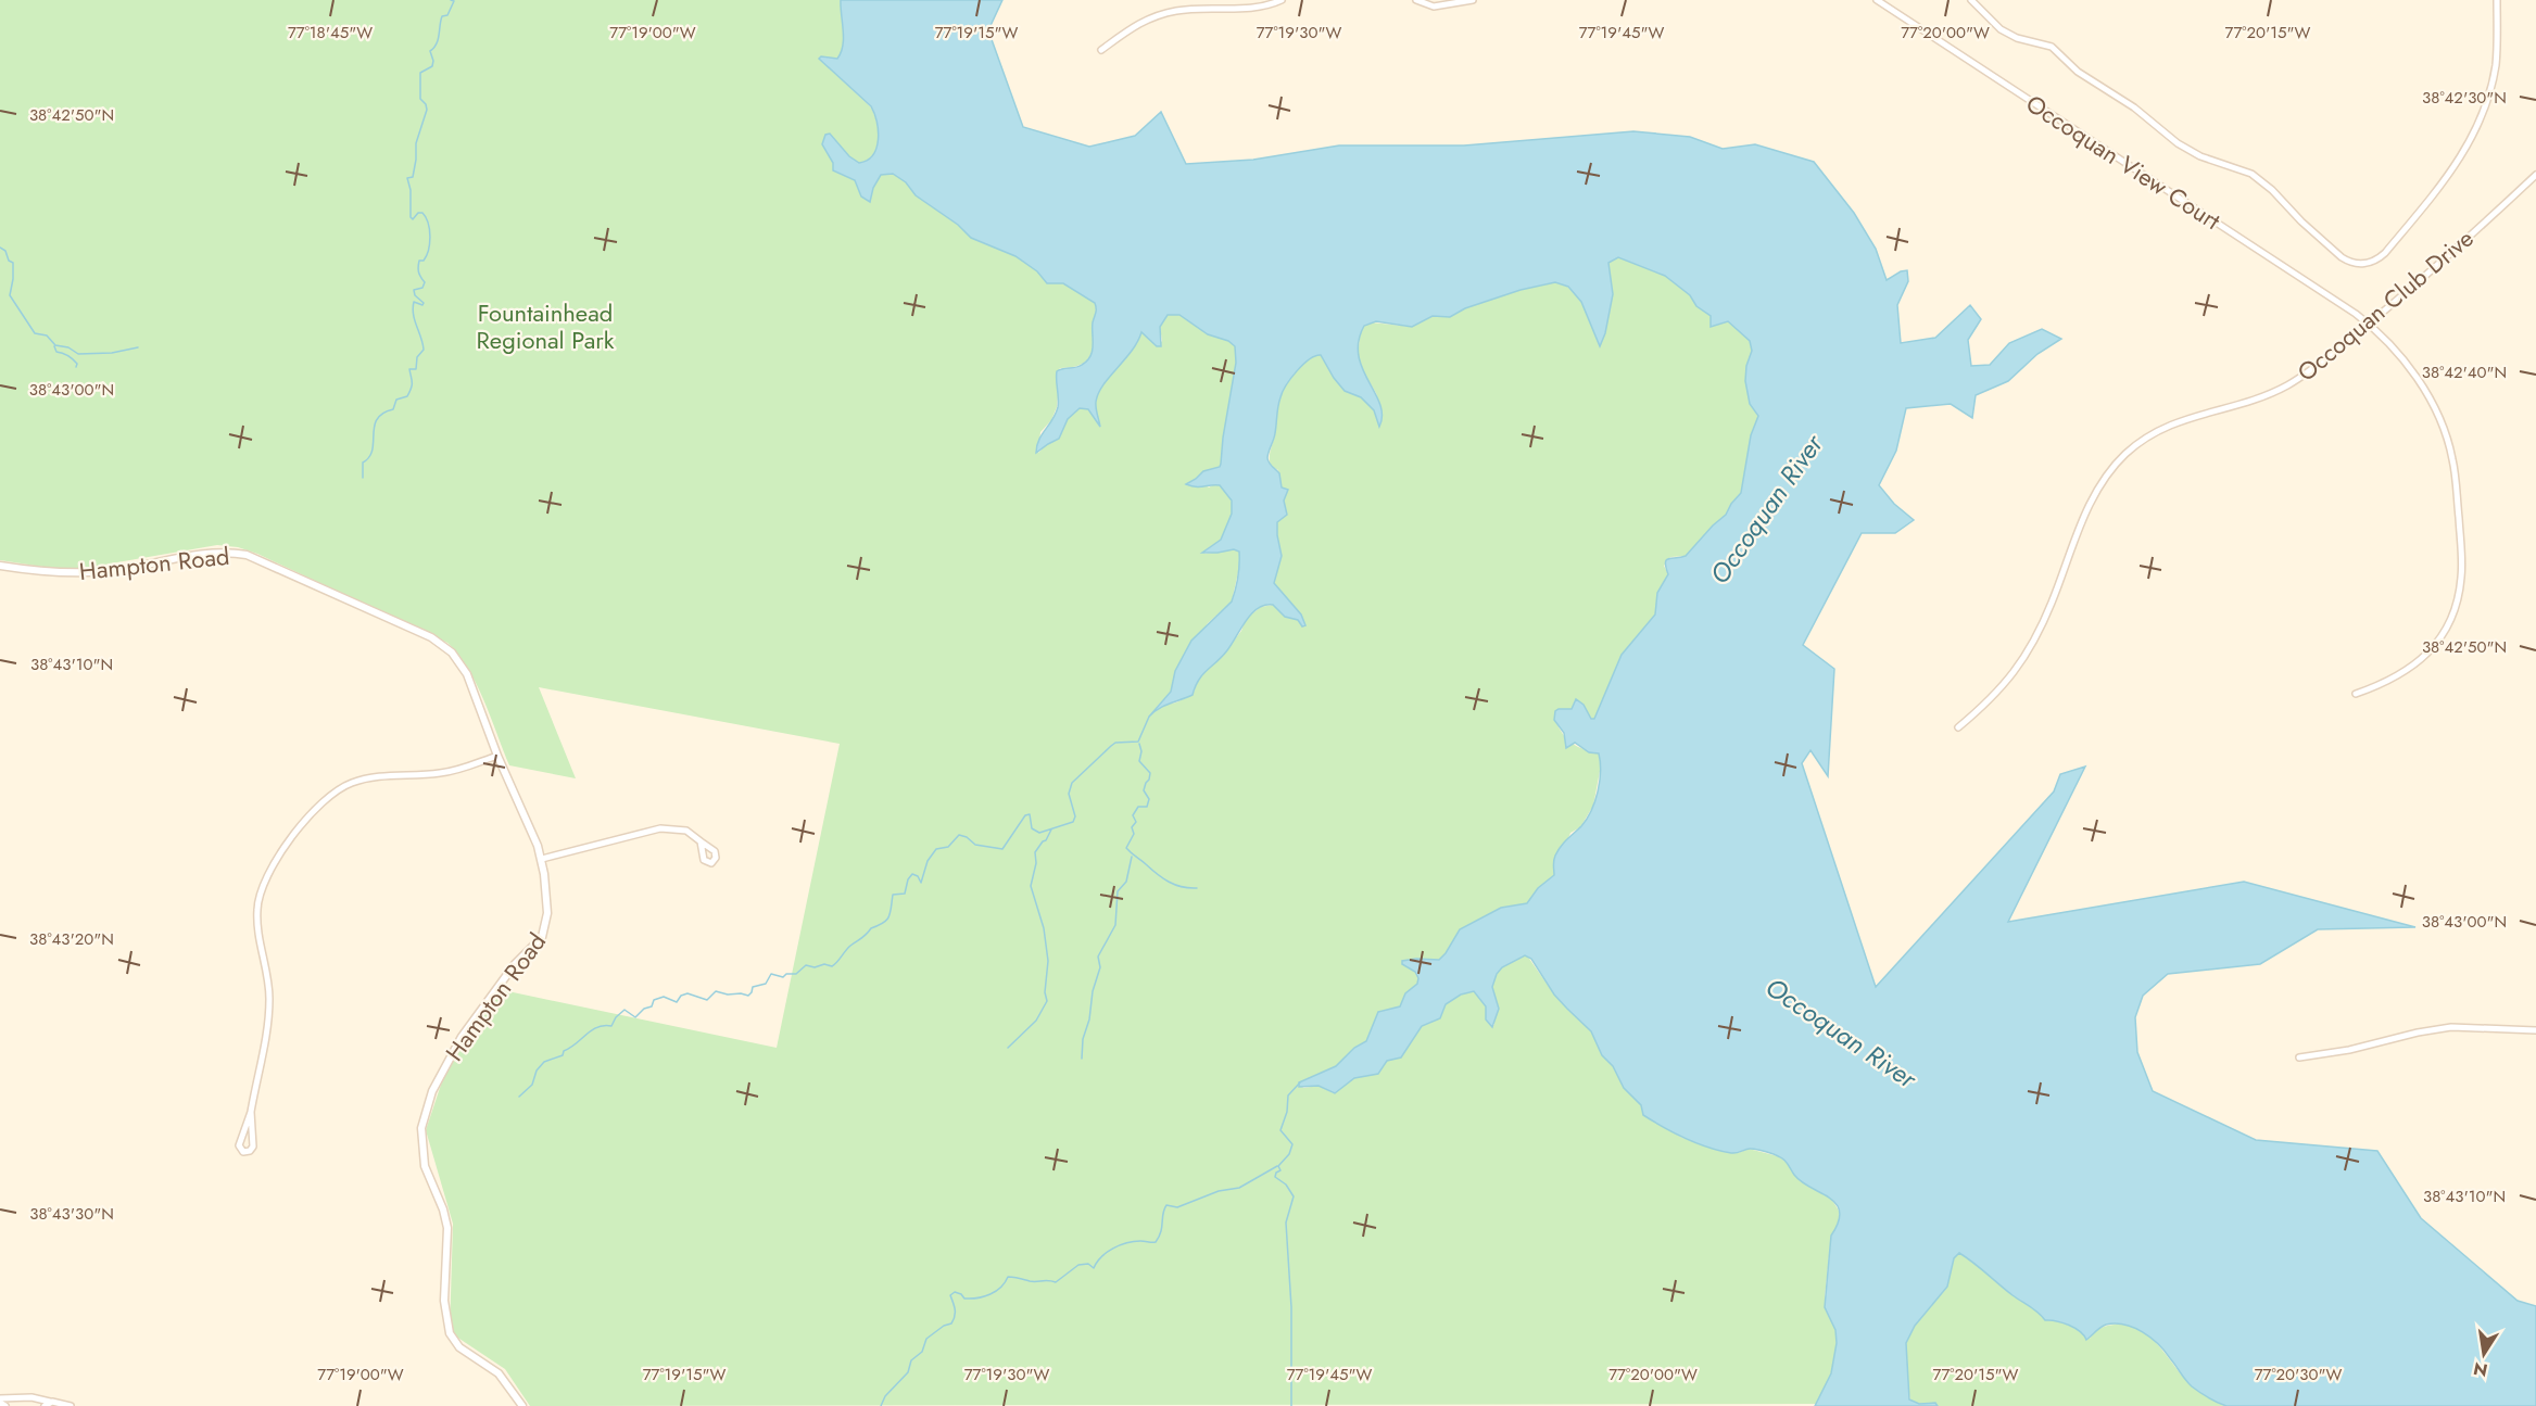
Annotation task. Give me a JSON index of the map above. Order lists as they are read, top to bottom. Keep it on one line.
{"streets":{"street":["Occoquan View Court","Occoquan Club Drive","Hampton Road"]},"crossings":[["Occoquan View Court","Occoquan Club Drive"]],"water":["Occoquan River"],"parks":["Fountainhead Regional Park"],"north":"bottom","coordinates":["77°18'45\"W","77°19'00\"W","77°19'15\"W","77°19'30\"W","77°19'45\"W","77°20'00\"W","77°20'15\"W","38°42'30\"N","38°42'50\"N","38°42'40\"N","38°43'00\"N","38°43'10\"N","38°43'20\"N","38°43'30\"N","77°20'30\"W"]}
